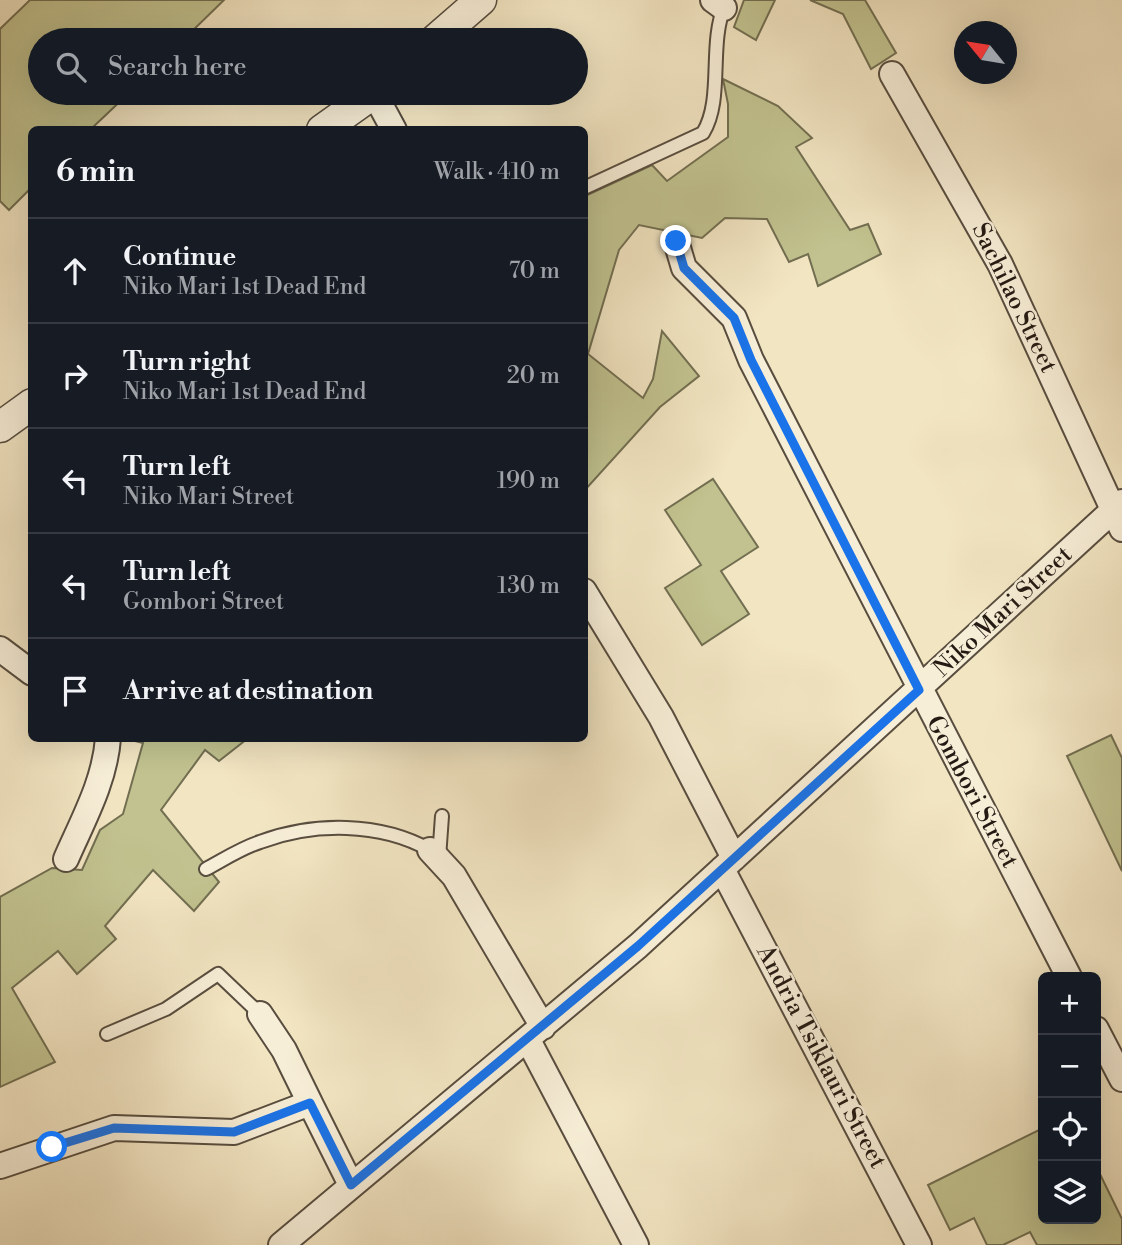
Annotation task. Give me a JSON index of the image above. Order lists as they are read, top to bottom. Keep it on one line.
{"streets":{"street":["Sachilao Street","Niko Mari Street","Gombori Street","Andria Tsiklauri Street"]},"crossings":[["Sachilao Street","Niko Mari Street"],["Niko Mari Street","Gombori Street"],["Niko Mari Street","Andria Tsiklauri Street"]],"north":"top left","page":{"search":"Search here","heading":["6 min","Walk · 410 m"],"list":[["Continue","Niko Mari 1st Dead End","70 m"],["Turn right","Niko Mari 1st Dead End","20 m"],["Turn left","Niko Mari Street","190 m"],["Turn left","Gombori Street","130 m"],"Arrive at destination"],"map_buttons":["+","−"]}}
